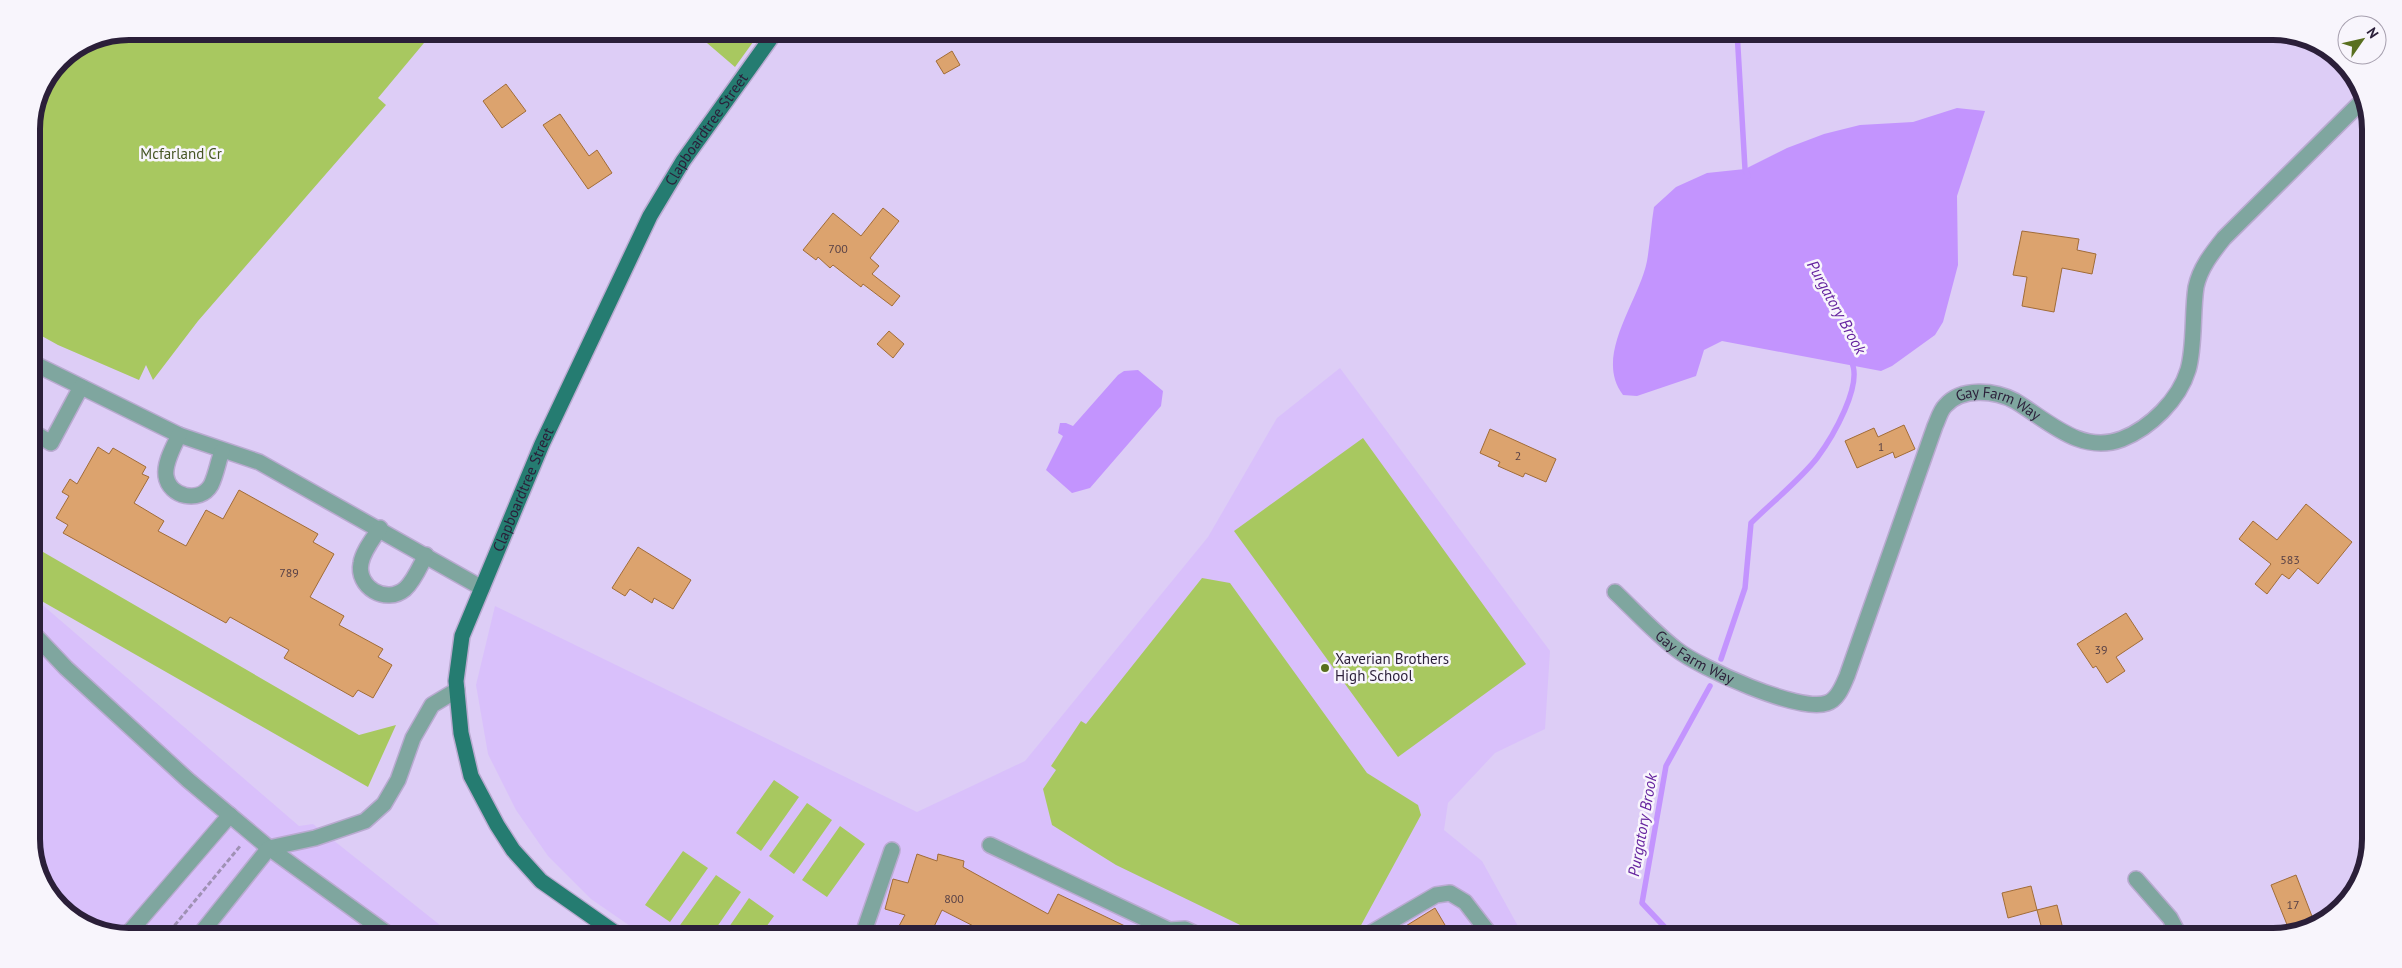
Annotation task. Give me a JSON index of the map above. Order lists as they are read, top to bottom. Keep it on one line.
{"streets":{"main road":["Clapboardtree Street"],"street":["Gay Farm Way"]},"water":["Purgatory Brook"],"parks":["Mcfarland Cr"],"places":["Xaverian Brothers High School"],"house_numbers":["700","1","2","583","789","39","800","17"],"north":"top right"}
